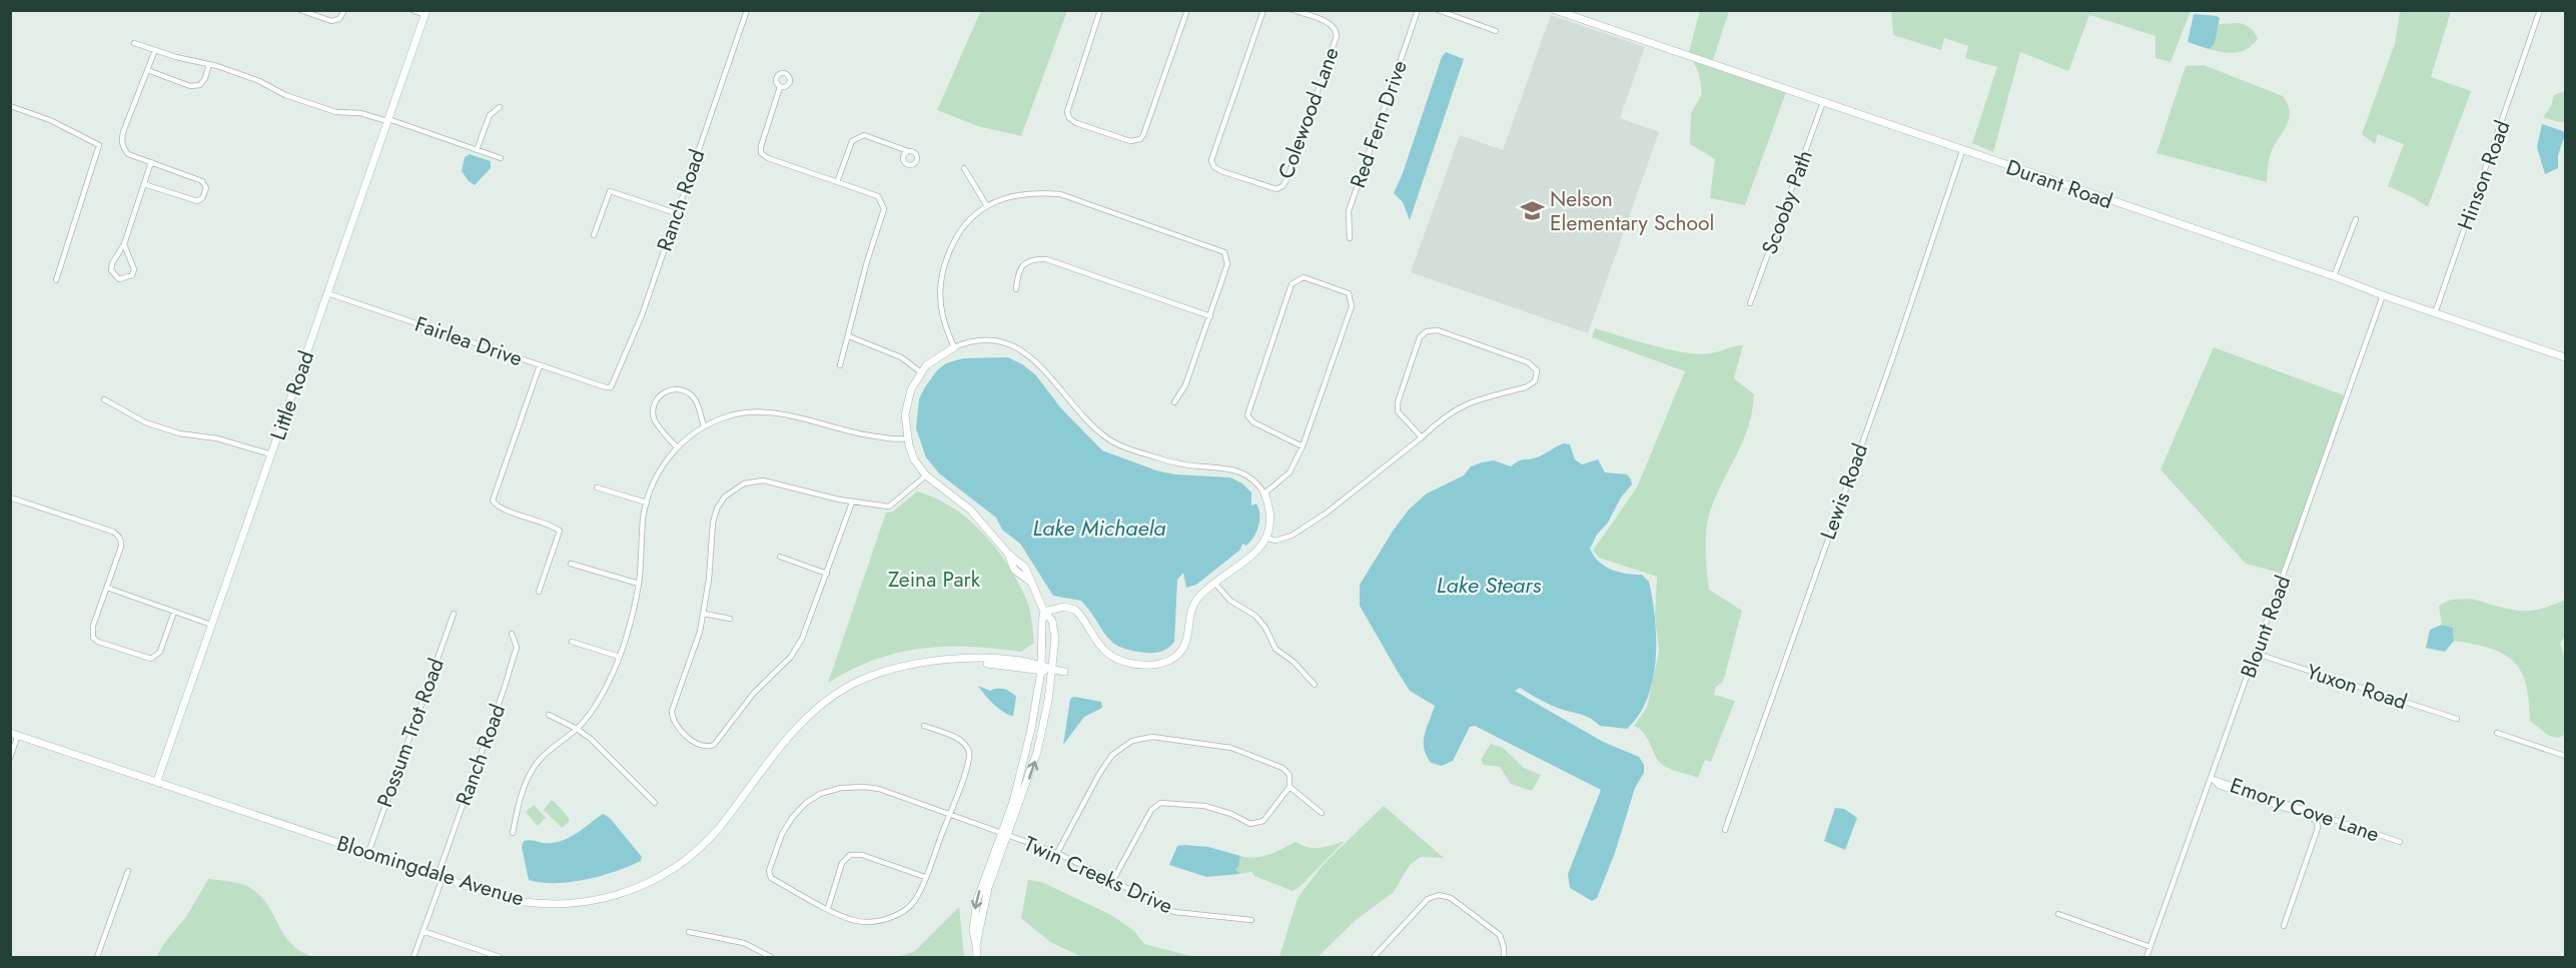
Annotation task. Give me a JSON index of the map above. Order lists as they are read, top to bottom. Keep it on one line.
{"streets":{"street":["Colewood Lane","Red Fern Drive","Hinson Road","Durant Road","Ranch Road","Scooby Path","Fairlea Drive","Little Road","Lewis Road","Blount Road","Yuxon Road","Possum Trot Road","Emory Cove Lane","Bloomingdale Avenue","Twin Creeks Drive"]},"crossings":[["Hinson Road","Durant Road"],["Durant Road","Scooby Path"],["Durant Road","Lewis Road"],["Durant Road","Blount Road"],["Ranch Road","Fairlea Drive"],["Ranch Road","Bloomingdale Avenue"],["Fairlea Drive","Little Road"],["Little Road","Bloomingdale Avenue"],["Blount Road","Yuxon Road"],["Blount Road","Emory Cove Lane"],["Possum Trot Road","Bloomingdale Avenue"]],"water":["Lake Michaela","Lake Stears"],"parks":["Zeina Park"],"places":{"school or university":["Nelson Elementary School"]}}
